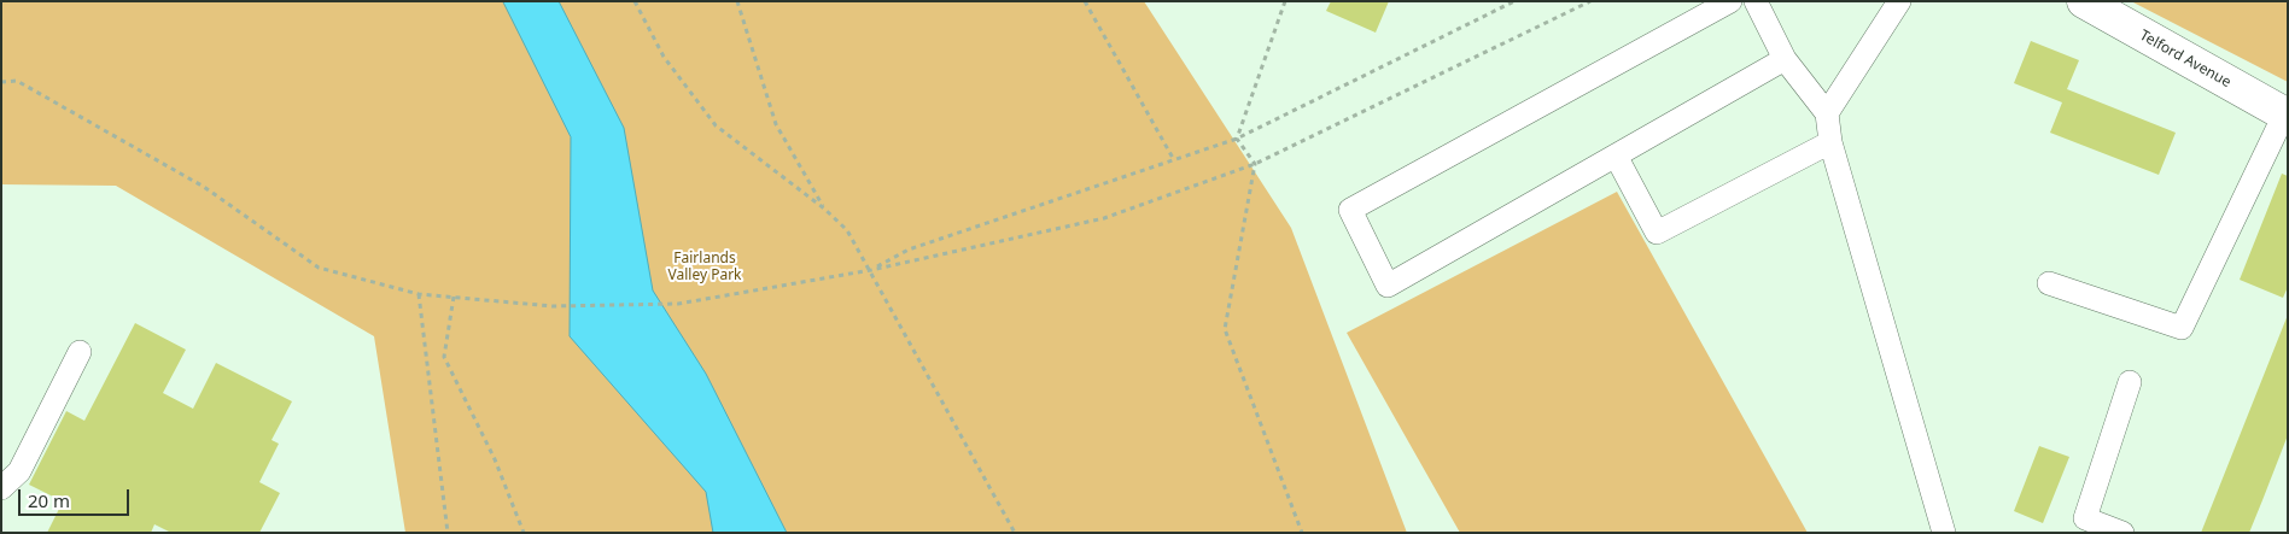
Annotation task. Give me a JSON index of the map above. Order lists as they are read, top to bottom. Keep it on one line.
{"streets":{"street":["Telford Avenue"]},"parks":["Fairlands Valley Park"],"scale_bar":"20 m"}
